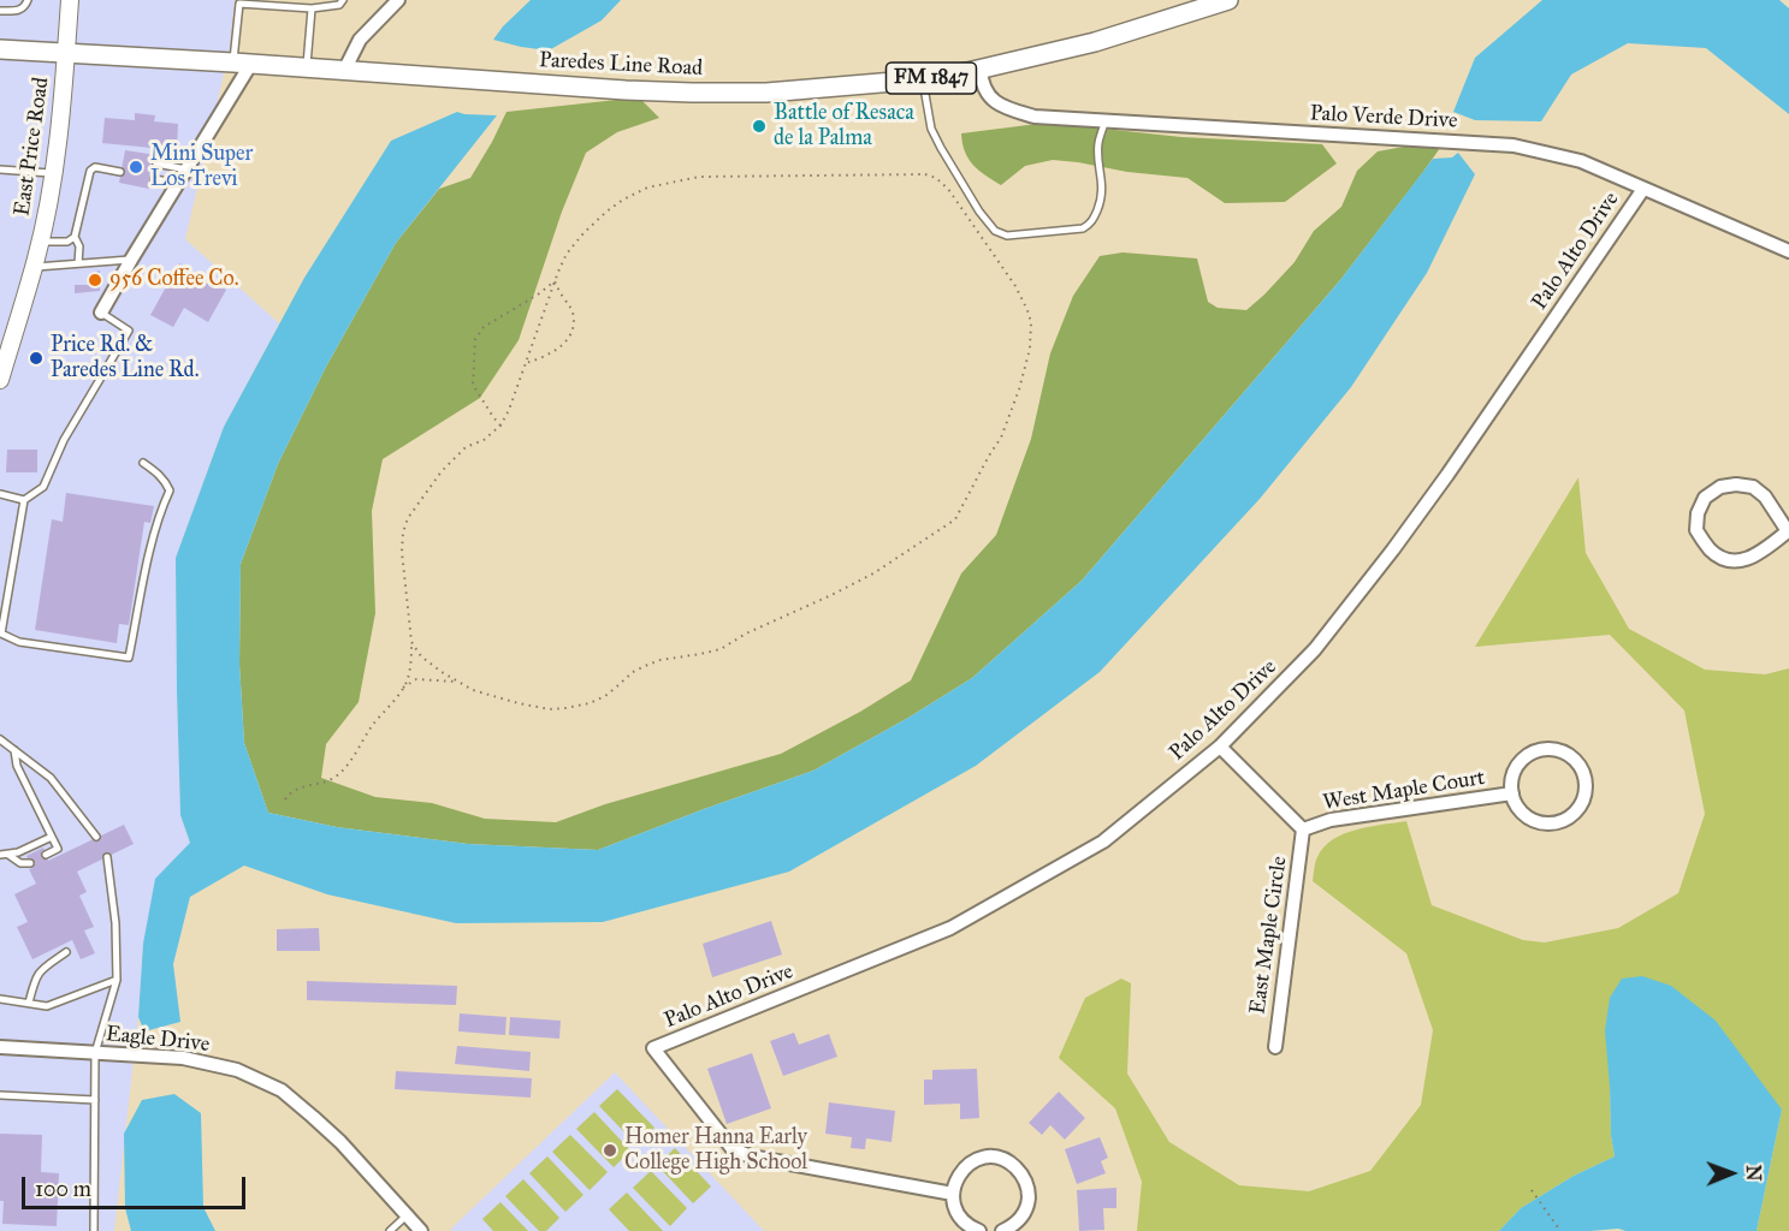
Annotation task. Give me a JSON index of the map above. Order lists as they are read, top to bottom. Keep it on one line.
{"streets":{"main road":["Paredes Line Road","FM 1847","East Price Road"],"street":["Palo Verde Drive","Palo Alto Drive","West Maple Court","East Maple Circle","Eagle Drive"]},"crossings":[["Paredes Line Road","Palo Verde Drive"],["Paredes Line Road","East Price Road"],["Palo Verde Drive","Palo Alto Drive"],["West Maple Court","East Maple Circle"]],"places":["Battle of Resaca de la Palma","Mini Super Los Trevi","956 Coffee Co.","Price Rd. & Paredes Line Rd.","Homer Hanna Early College High School"],"scale_bar":"100 m","north":"right"}
